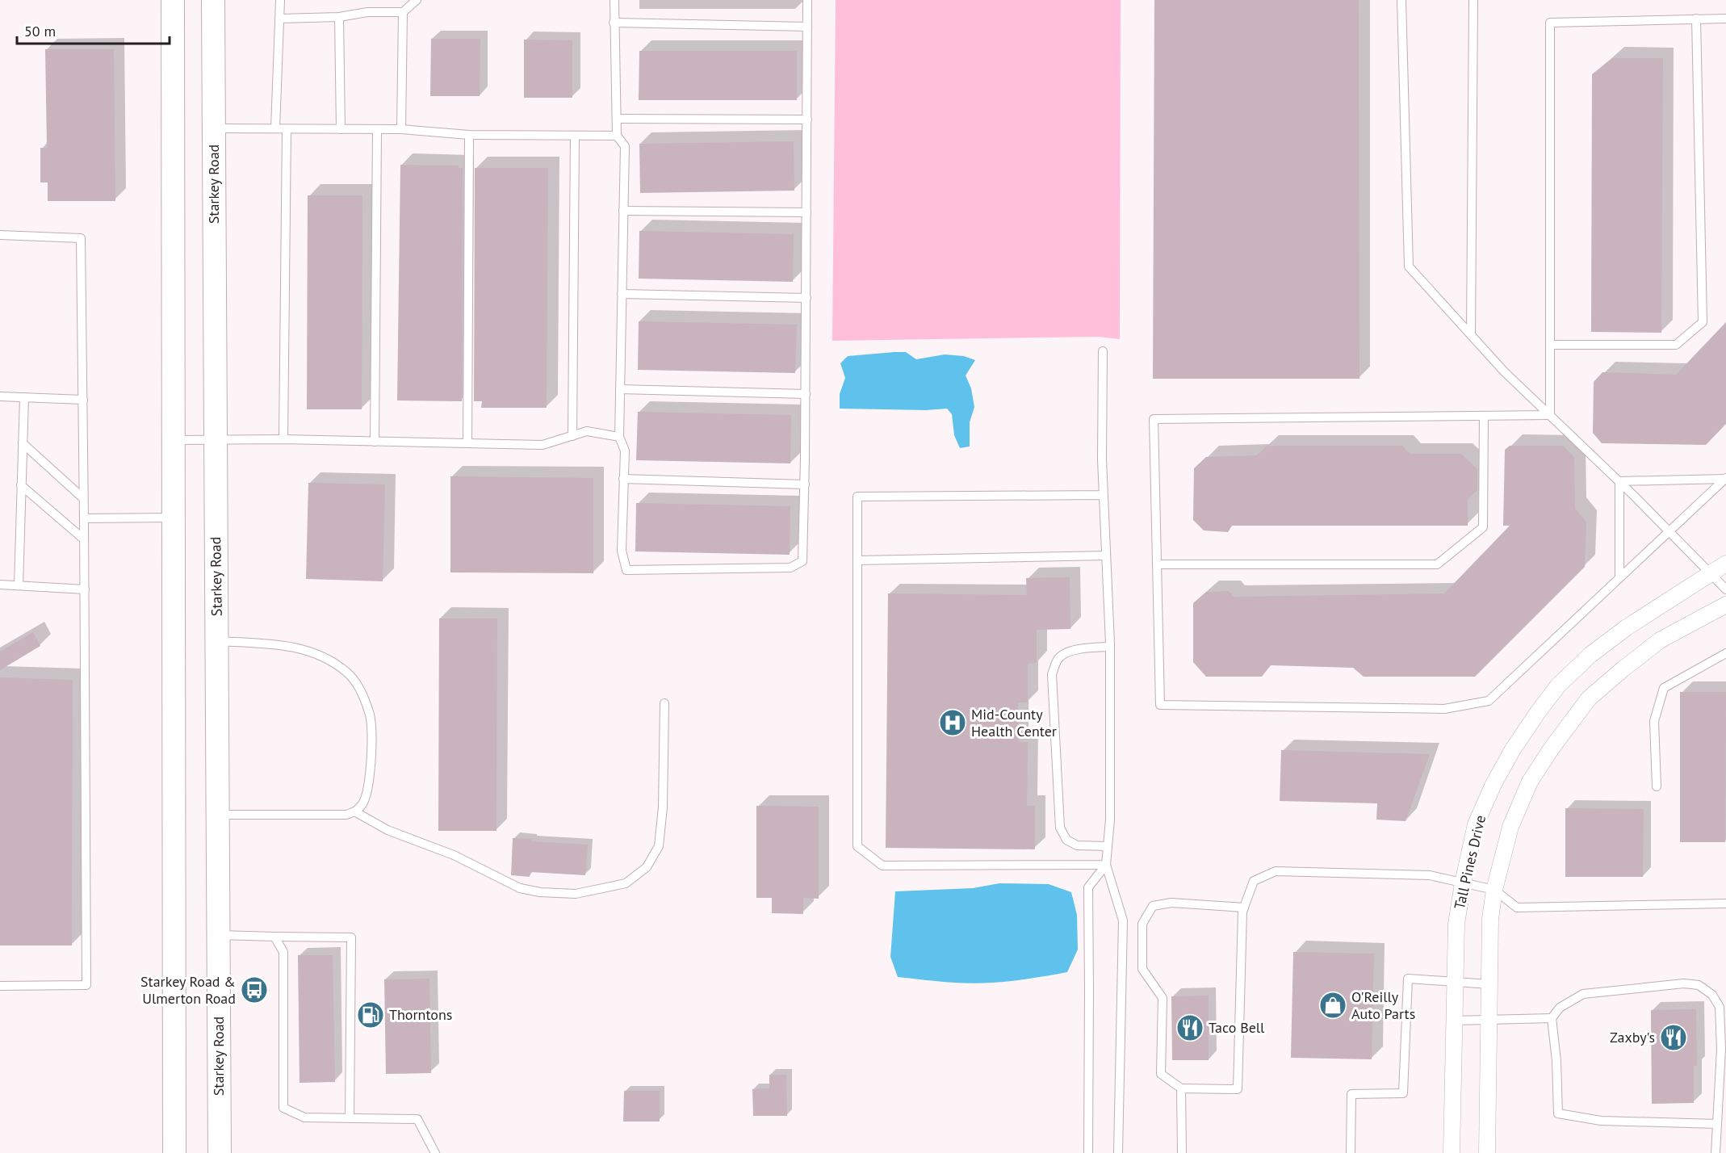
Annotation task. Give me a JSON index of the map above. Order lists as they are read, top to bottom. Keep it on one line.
{"streets":{"main road":["Starkey Road"],"street":["Tall Pines Drive"]},"places":{"hospital":["Mid-County Health Center"],"bus stop":["Starkey Road & Ulmerton Road"],"shop":["O'Reilly Auto Parts"],"fuel station":["Thorntons"],"restaurant":["Taco Bell","Zaxby's"]},"scale_bar":"50 m"}
